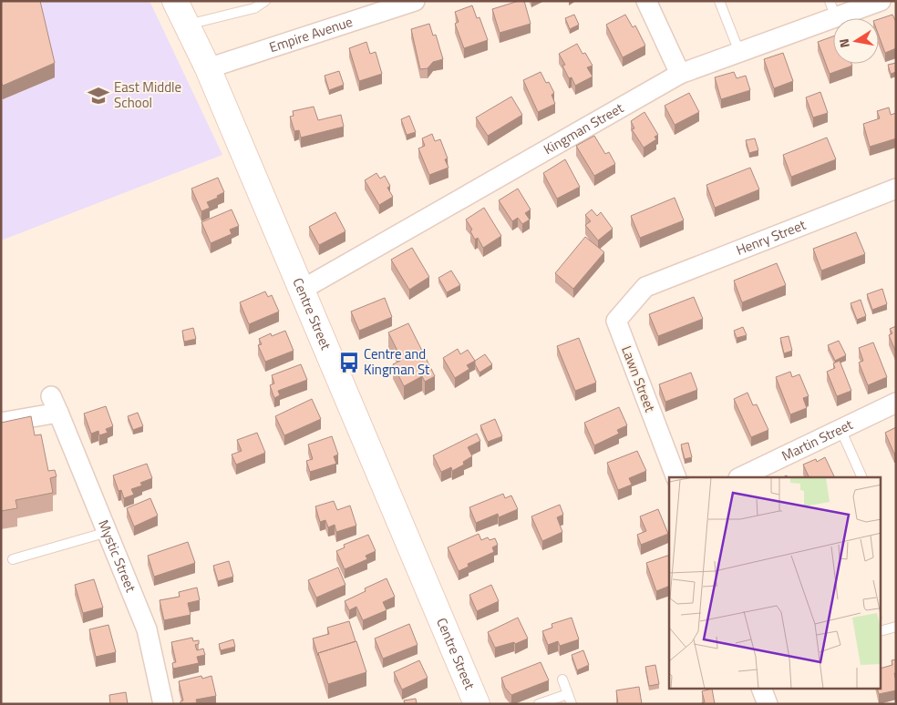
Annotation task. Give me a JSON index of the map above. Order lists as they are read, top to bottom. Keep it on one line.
{"streets":{"main road":["Centre Street"],"street":["Empire Avenue","Kingman Street","Henry Street","Lawn Street","Martin Street","Mystic Street"]},"crossings":[["Empire Avenue","Centre Street"],["Kingman Street","Centre Street"],["Henry Street","Lawn Street"]],"places":{"school or university":["East Middle School"],"bus stop":["Centre and Kingman St"]},"north":"left"}
